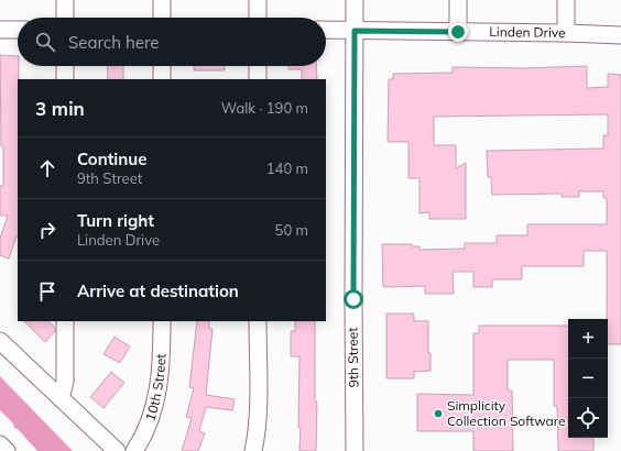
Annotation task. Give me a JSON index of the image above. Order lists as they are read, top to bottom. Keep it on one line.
{"streets":{"street":["Linden Drive","9th Street","10th Street"]},"crossings":[["Linden Drive","9th Street"]],"places":["Simplicity Collection Software"],"page":{"search":"Search here","heading":["3 min","Walk · 190 m"],"list":[["Continue","9th Street","140 m"],["Turn right","Linden Drive","50 m"],"Arrive at destination"],"map_buttons":["+","−"]}}
